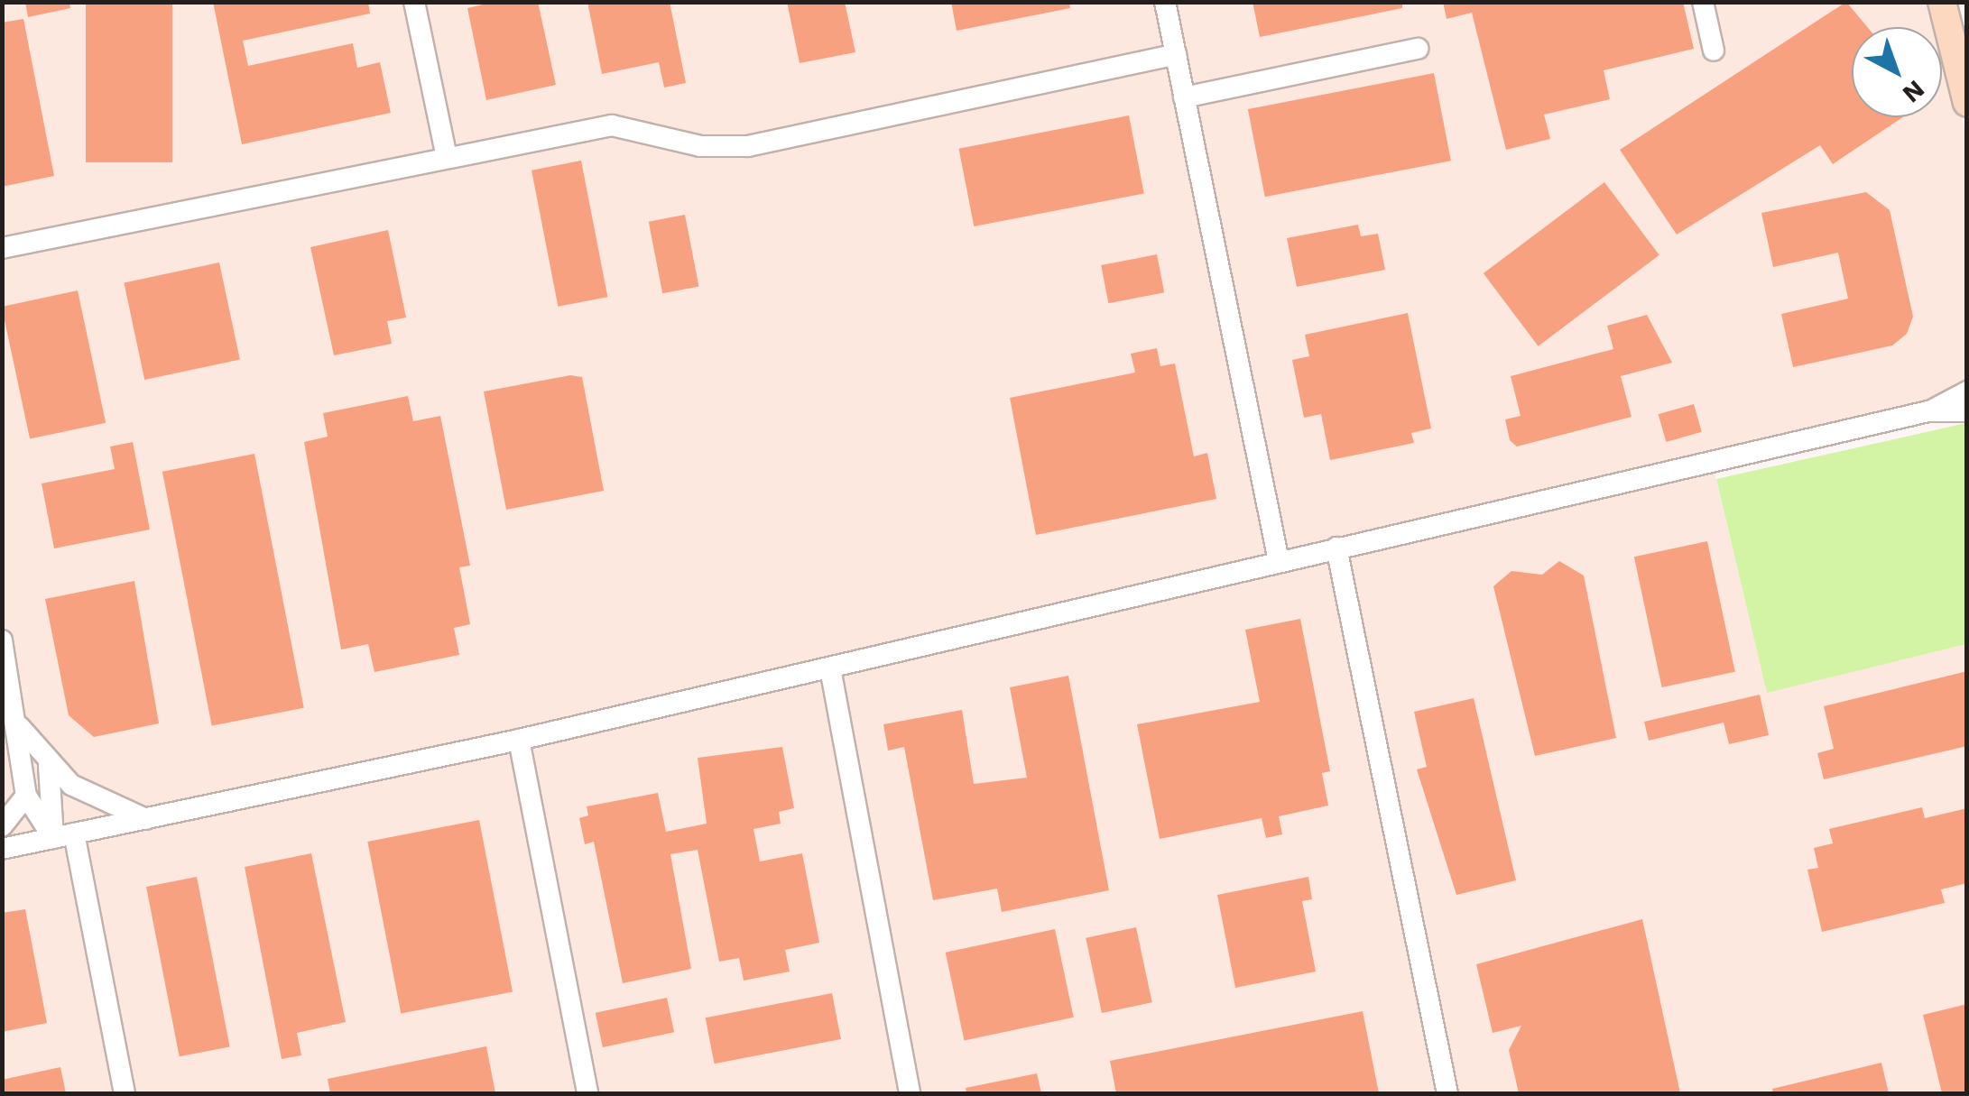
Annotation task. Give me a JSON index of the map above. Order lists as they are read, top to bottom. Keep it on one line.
{"north":"bottom right"}
